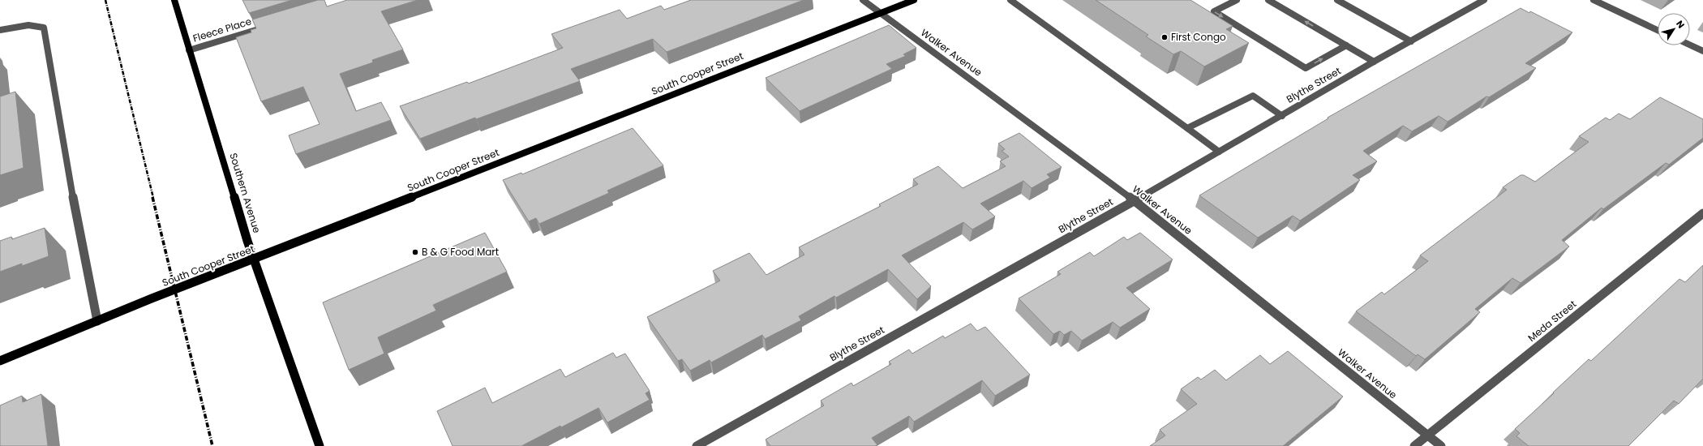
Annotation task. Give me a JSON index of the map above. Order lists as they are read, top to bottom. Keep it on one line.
{"streets":{"main road":["South Cooper Street","Southern Avenue"],"street":["Fleece Place","Walker Avenue","Blythe Street","Meda Street"]},"crossings":[["Fleece Place","Southern Avenue"],["Walker Avenue","South Cooper Street"],["Walker Avenue","Blythe Street"],["Walker Avenue","Meda Street"],["South Cooper Street","Southern Avenue"]],"places":["First Congo","B & G Food Mart"],"north":"top right"}
